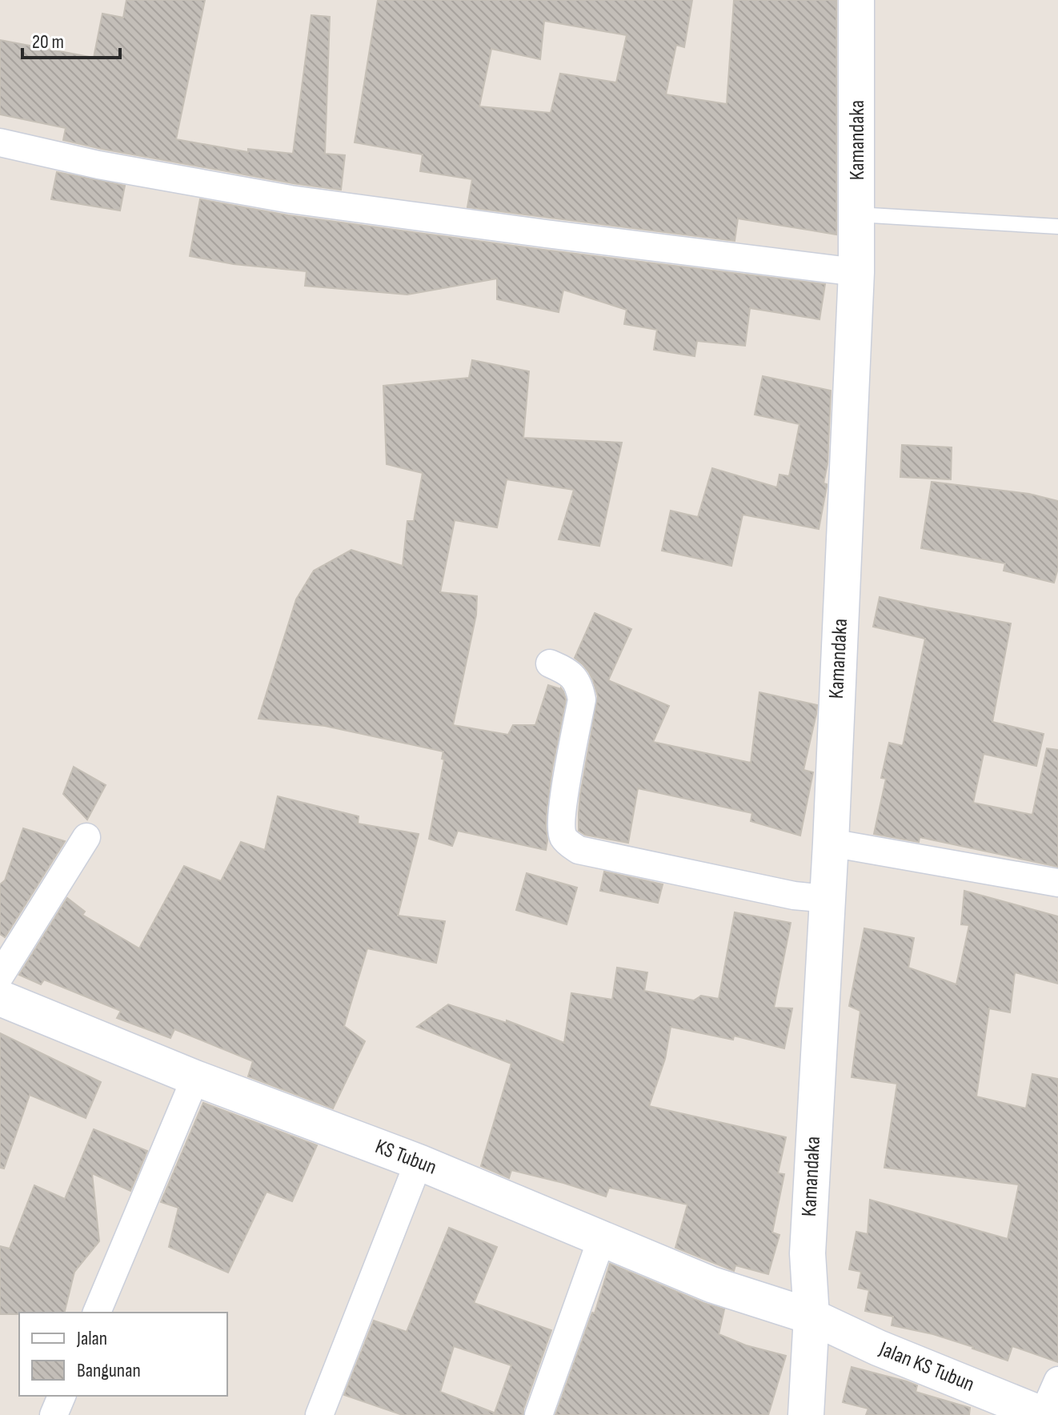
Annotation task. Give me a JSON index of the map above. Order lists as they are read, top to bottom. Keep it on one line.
{"streets":{"street":["Kamandaka","KS Tubun","Jalan KS Tubun"]},"crossings":[["Kamandaka","KS Tubun"],["Kamandaka","Jalan KS Tubun"],["KS Tubun","Jalan KS Tubun"]],"legend":["Jalan","Bangunan"],"scale_bar":"20 m"}
